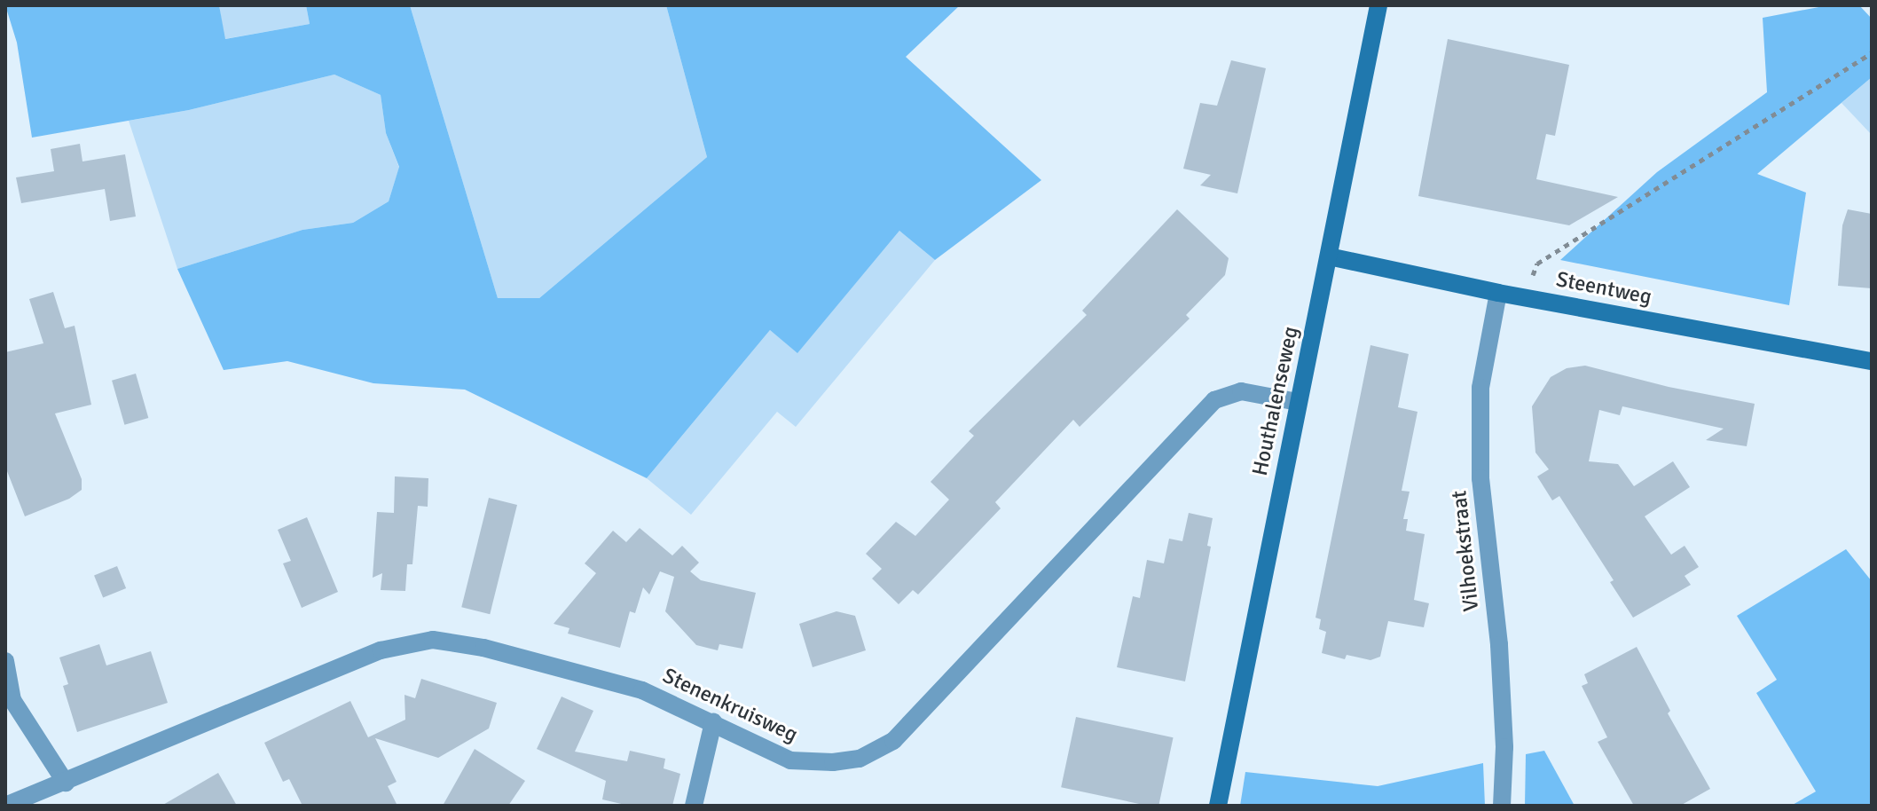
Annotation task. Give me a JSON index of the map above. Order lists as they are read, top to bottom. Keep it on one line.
{"streets":{"street":["Steentweg","Houthalenseweg","Vilhoekstraat","Stenenkruisweg"]},"crossings":[["Steentweg","Houthalenseweg"],["Steentweg","Vilhoekstraat"],["Houthalenseweg","Stenenkruisweg"]]}
